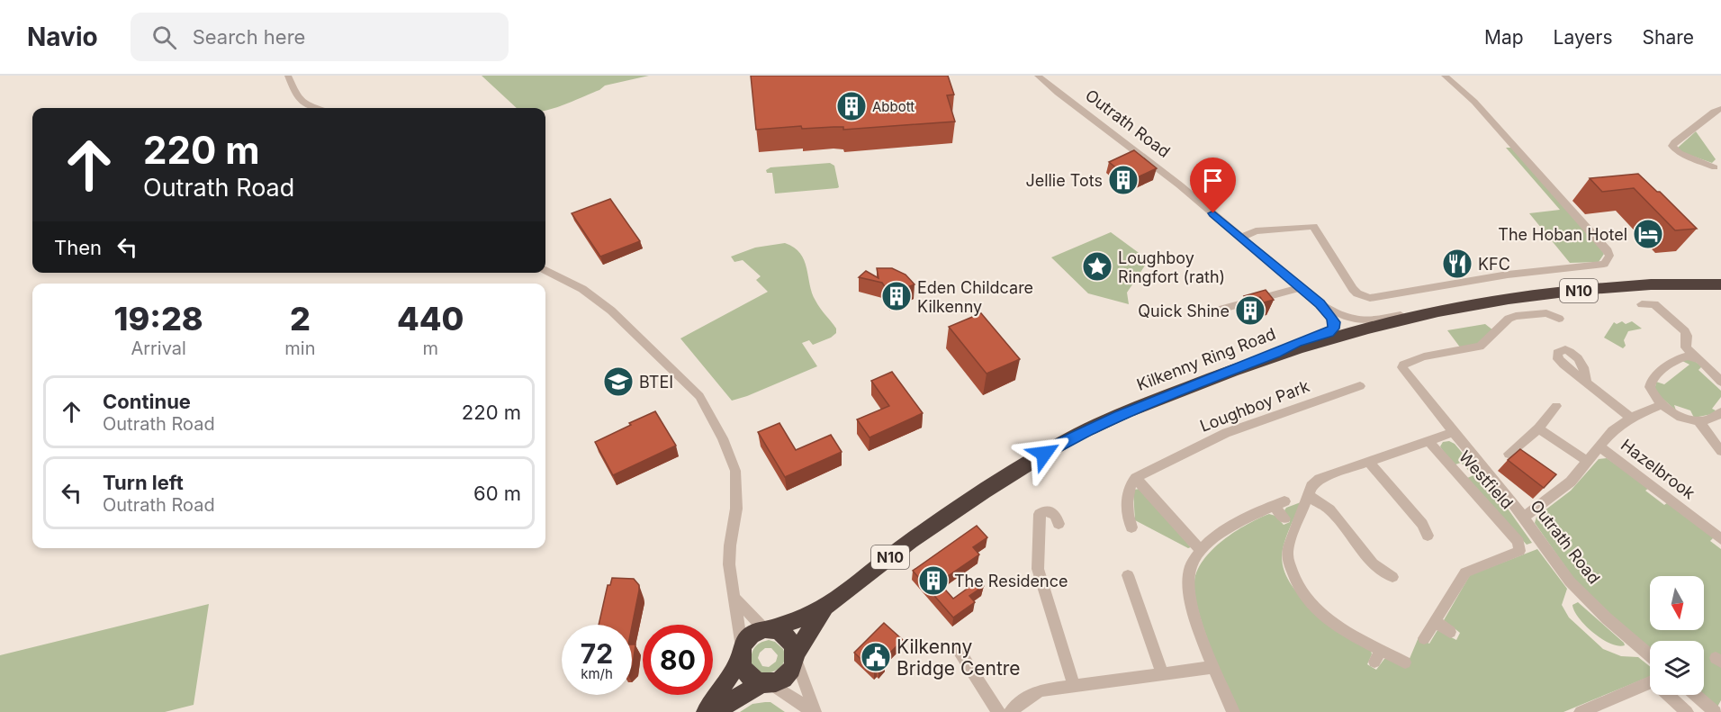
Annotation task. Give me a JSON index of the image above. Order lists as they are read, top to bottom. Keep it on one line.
{"streets":{"highway":["N10","Kilkenny Ring Road"],"street":["Outrath Road","Loughboy Park","Hazelbrook","Westfield"]},"crossings":[["Outrath Road","Kilkenny Ring Road"],["Outrath Road","Westfield"],["N10","Kilkenny Ring Road"]],"places":{"building":["Abbott","Jellie Tots","Eden Childcare Kilkenny","Quick Shine","The Residence"],"hotel":["The Hoban Hotel"],"restaurant":["KFC"],"place":["Loughboy Ringfort (rath)"],"school or university":["BTEI"],"public building":["Kilkenny Bridge Centre"]},"north":"bottom","page":{"header":"Navio","search":"Search here","nav":["Map","Layers","Share"],"turn":["220 m","Outrath Road"],"then":"Then","eta":["19:28","Arrival","2","min","440","m"],"list":[{"name":"Continue","note":"Outrath Road","value":"220 m"},{"name":"Turn left","note":"Outrath Road","value":"60 m"}],"speed":"72 km/h","limit":"80"}}
